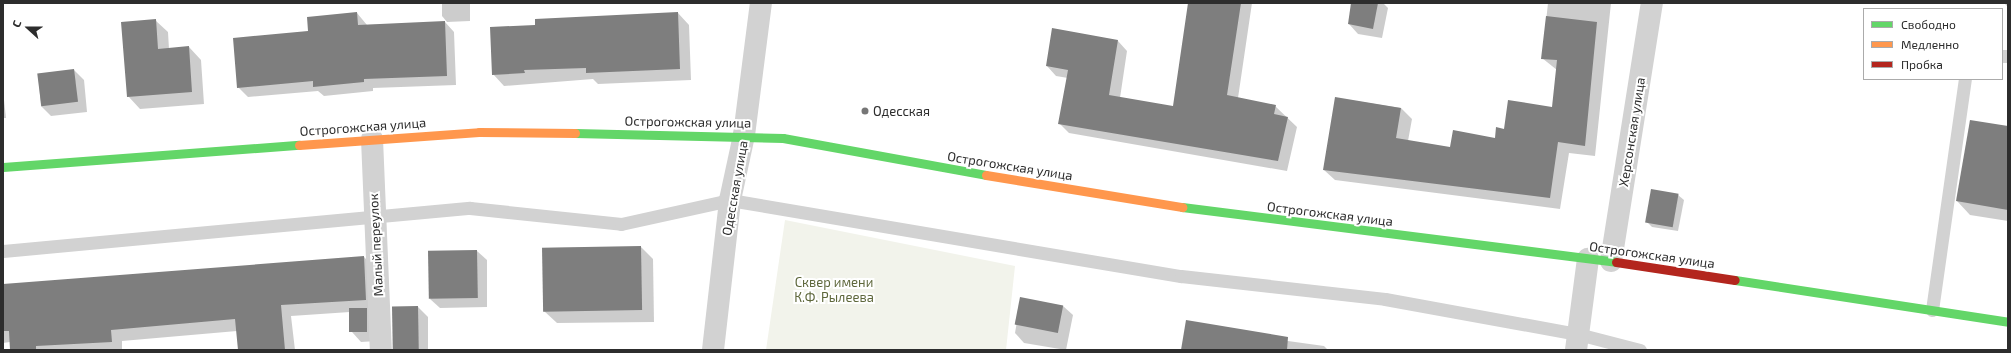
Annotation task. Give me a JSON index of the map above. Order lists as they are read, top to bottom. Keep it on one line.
{"streets":{"street":["Острогожская улица","Херсонская улица","Одесская улица","Малый переулок"]},"crossings":[["Острогожская улица","Херсонская улица"],["Острогожская улица","Одесская улица"],["Острогожская улица","Малый переулок"]],"parks":["Сквер имени К.Ф. Рылеева"],"places":["Одесская"],"legend":["Свободно","Медленно","Пробка"],"north":"left"}
